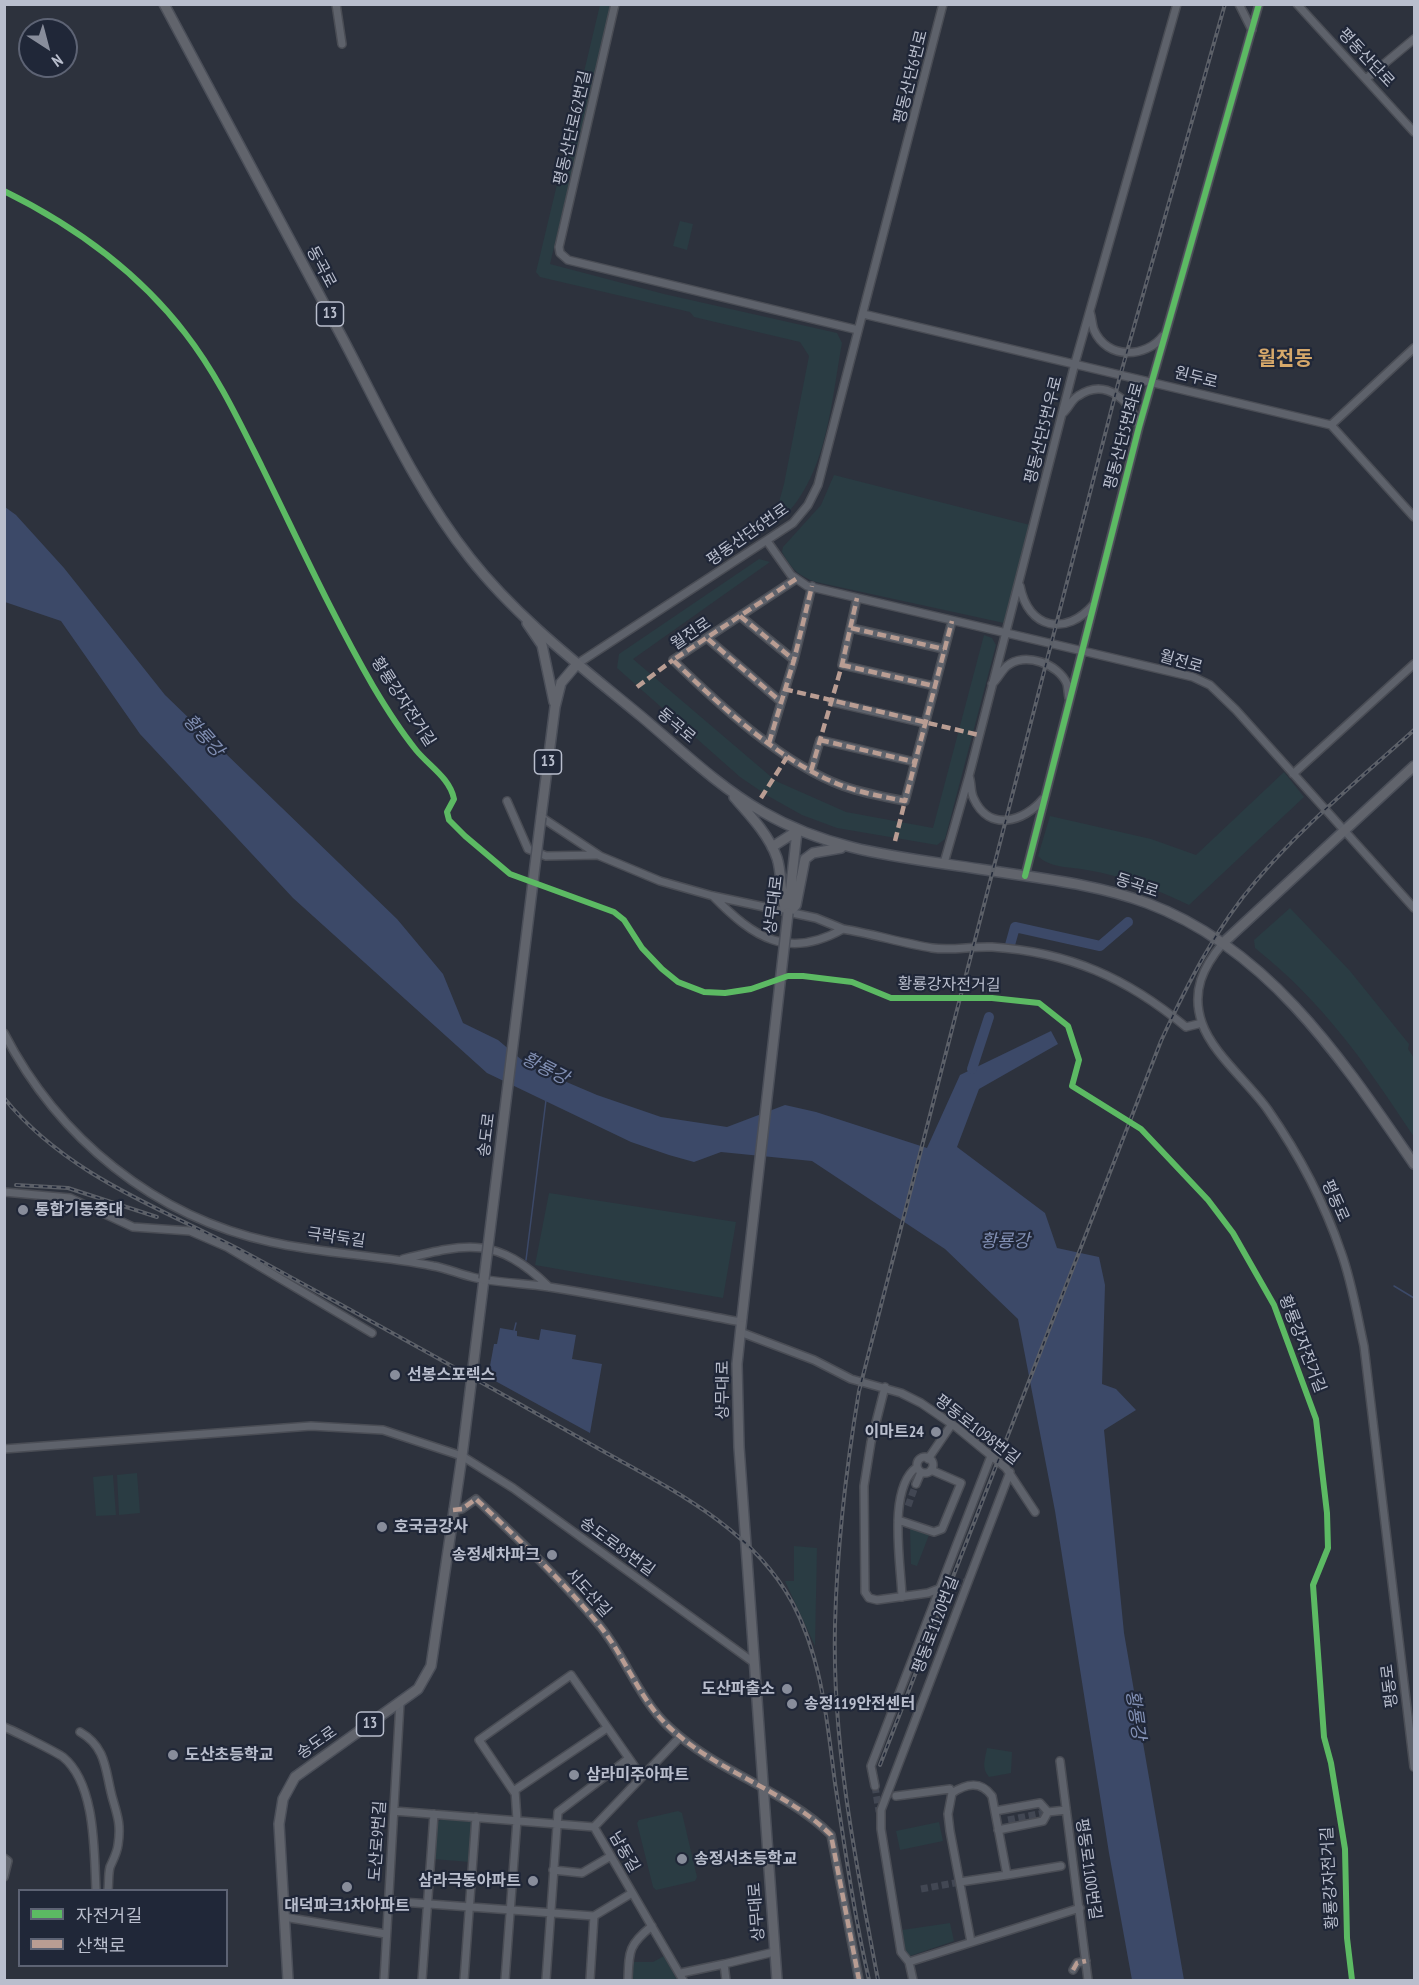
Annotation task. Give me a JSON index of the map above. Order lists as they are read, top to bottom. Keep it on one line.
{"streets":{"main road":["동곡로","13","상무대로","송도로","평동로"],"street":["평동산단로","평동산단6번로","평동산단로62번길","원두로","평동산단5번우로","평동산단5번좌로","월전로","극락둑길","평동로1098번길","송도로85번길","서도산길","평동로1120번길","도산로9번길","남동길","평동로1100번길"],"cycle path":["황룡강자전거길"]},"crossings":[["평동산단6번로","평동산단로62번길"],["평동산단6번로","동곡로"],["평동산단6번로","원두로"],["평동산단6번로","월전로"],["평동산단6번로","송도로"],["동곡로","13"],["동곡로","평동산단5번우로"],["동곡로","평동산단5번좌로"],["동곡로","상무대로"],["동곡로","송도로"],["동곡로","평동로"],["13","송도로"],["원두로","평동산단5번우로"],["원두로","평동산단5번좌로"],["평동산단5번우로","월전로"],["평동산단5번좌로","월전로"],["월전로","평동로"],["상무대로","극락둑길"],["상무대로","평동로1098번길"],["상무대로","송도로85번길"],["상무대로","서도산길"],["상무대로","남동길"],["송도로","극락둑길"],["송도로","송도로85번길"],["송도로","서도산길"],["송도로","도산로9번길"],["평동로1098번길","평동로1120번길"],["도산로9번길","남동길"]],"districts":["월전동"],"water":["황룡강"],"places":["통합기동중대","선봉스포렉스","이마트24","호국금강사","송정세차파크","도산파출소","송정119안전센터","도산초등학교","삼라미주아파트","송정서초등학교","삼라극동아파트","대덕파크1차아파트"],"legend":["자전거길","산책로"],"north":"bottom right"}
